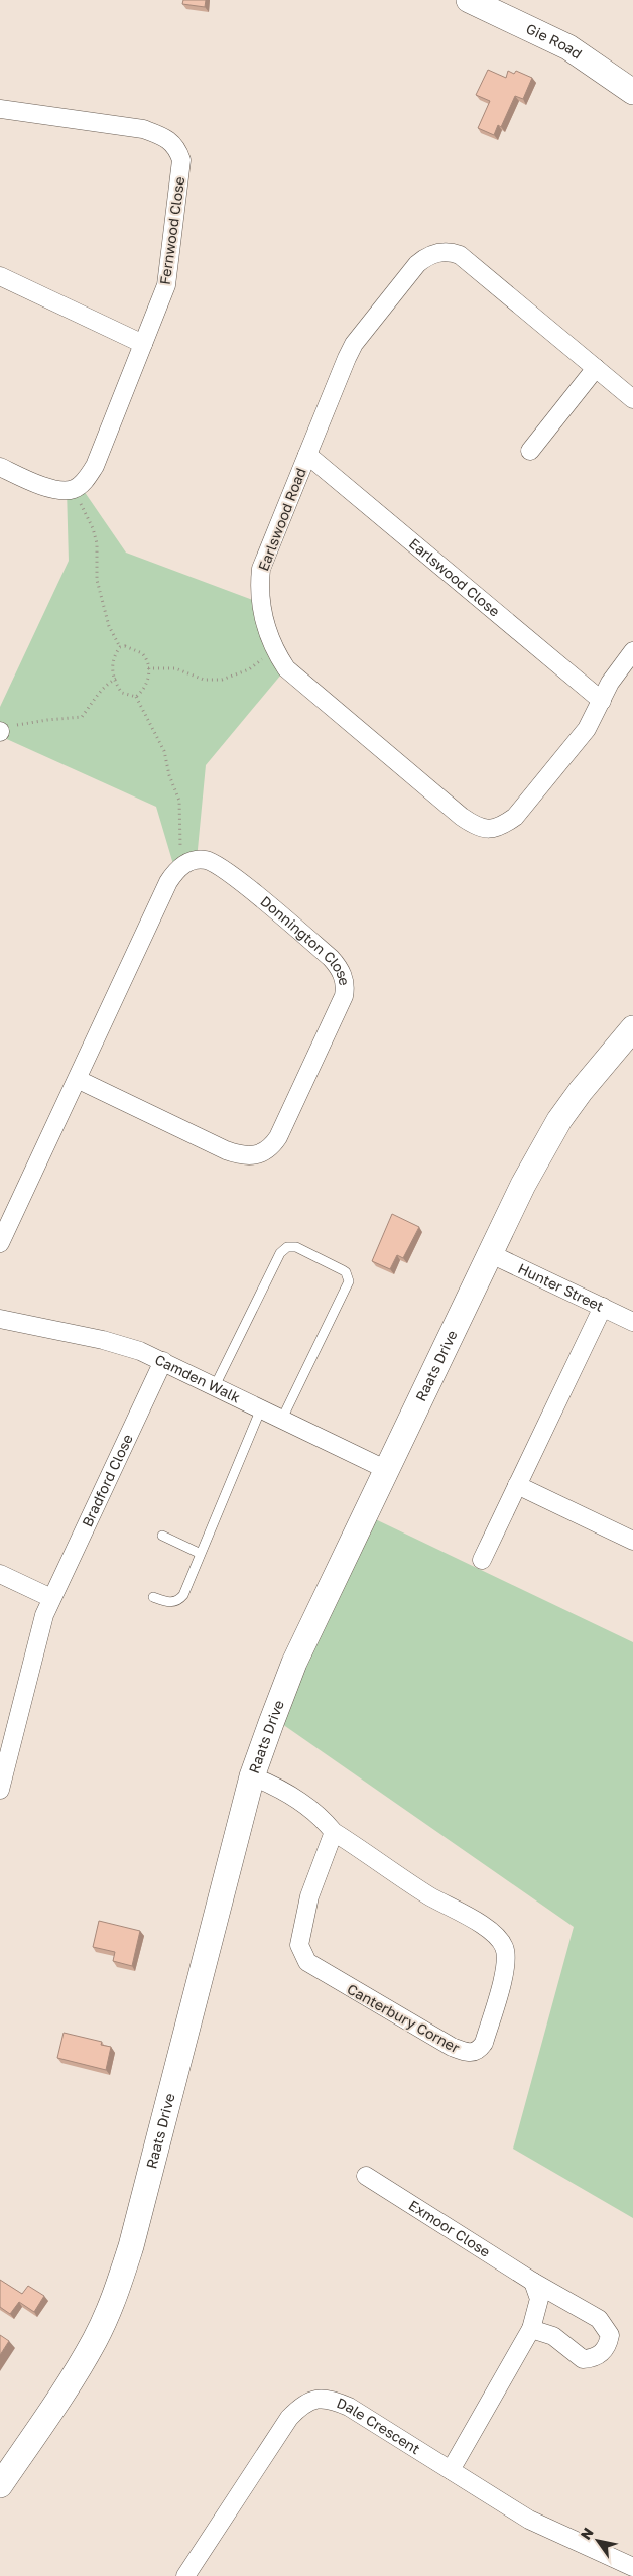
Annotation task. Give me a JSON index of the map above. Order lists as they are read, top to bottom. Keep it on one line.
{"streets":{"street":["Gie Road","Fernwood Close","Earlswood Road","Earlswood Close","Donnington Close","Hunter Street","Raats Drive","Camden Walk","Bradford Close","Canterbury Corner","Exmoor Close","Dale Crescent"]},"crossings":[["Earlswood Road","Earlswood Close"],["Hunter Street","Raats Drive"],["Raats Drive","Camden Walk"],["Raats Drive","Canterbury Corner"],["Camden Walk","Bradford Close"]],"north":"top left"}
